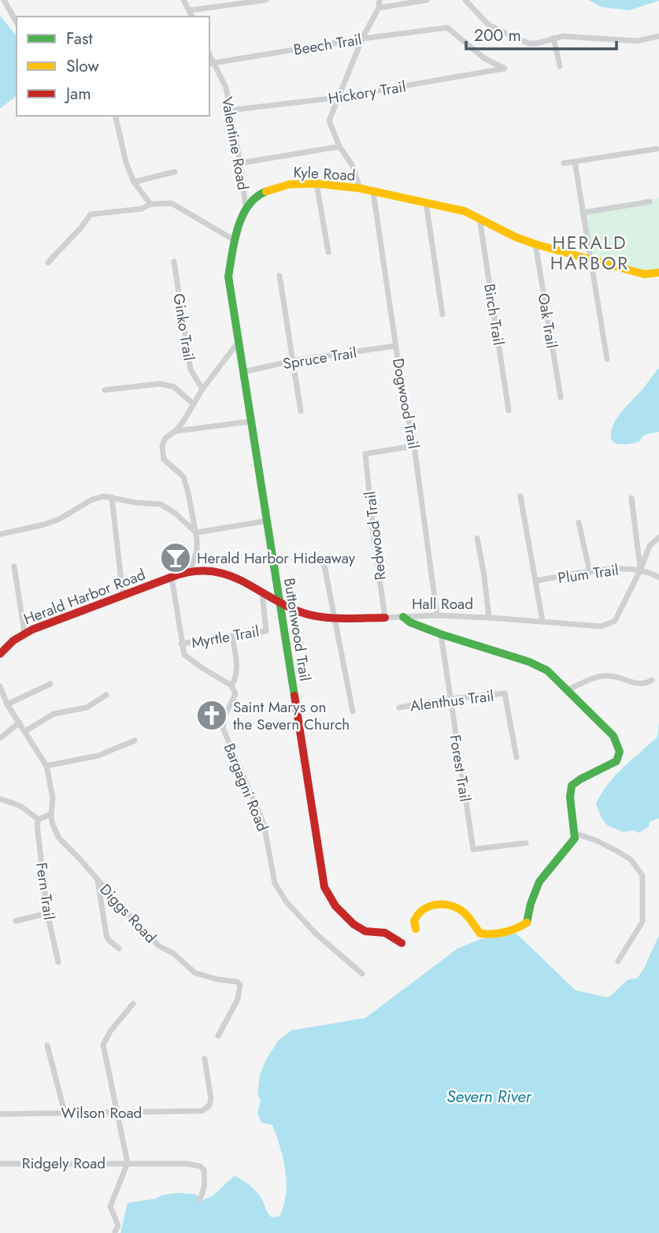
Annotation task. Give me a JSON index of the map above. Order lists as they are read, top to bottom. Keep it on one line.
{"streets":{"street":["Beech Trail","Hickory Trail","Valentine Road","Kyle Road","Birch Trail","Oak Trail","Ginko Trail","Spruce Trail","Dogwood Trail","Redwood Trail","Plum Trail","Herald Harbor Road","Hall Road","Buttonwood Trail","Myrtle Trail","Alenthus Trail","Forest Trail","Bargagni Road","Fern Trail","Diggs Road","Wilson Road","Ridgely Road"]},"crossings":[["Beech Trail","Hickory Trail"],["Beech Trail","Valentine Road"],["Hickory Trail","Valentine Road"],["Valentine Road","Kyle Road"],["Kyle Road","Birch Trail"],["Kyle Road","Oak Trail"],["Kyle Road","Dogwood Trail"],["Spruce Trail","Dogwood Trail"],["Spruce Trail","Buttonwood Trail"],["Dogwood Trail","Redwood Trail"],["Dogwood Trail","Hall Road"],["Redwood Trail","Hall Road"],["Plum Trail","Hall Road"],["Herald Harbor Road","Hall Road"],["Hall Road","Buttonwood Trail"],["Hall Road","Myrtle Trail"],["Myrtle Trail","Bargagni Road"],["Alenthus Trail","Forest Trail"]],"districts":["HERALD HARBOR"],"water":["Severn River"],"places":{"bar":["Herald Harbor Hideaway"],"church":["Saint Marys on the Severn Church"]},"legend":["Fast","Slow","Jam"],"scale_bar":"200 m"}
